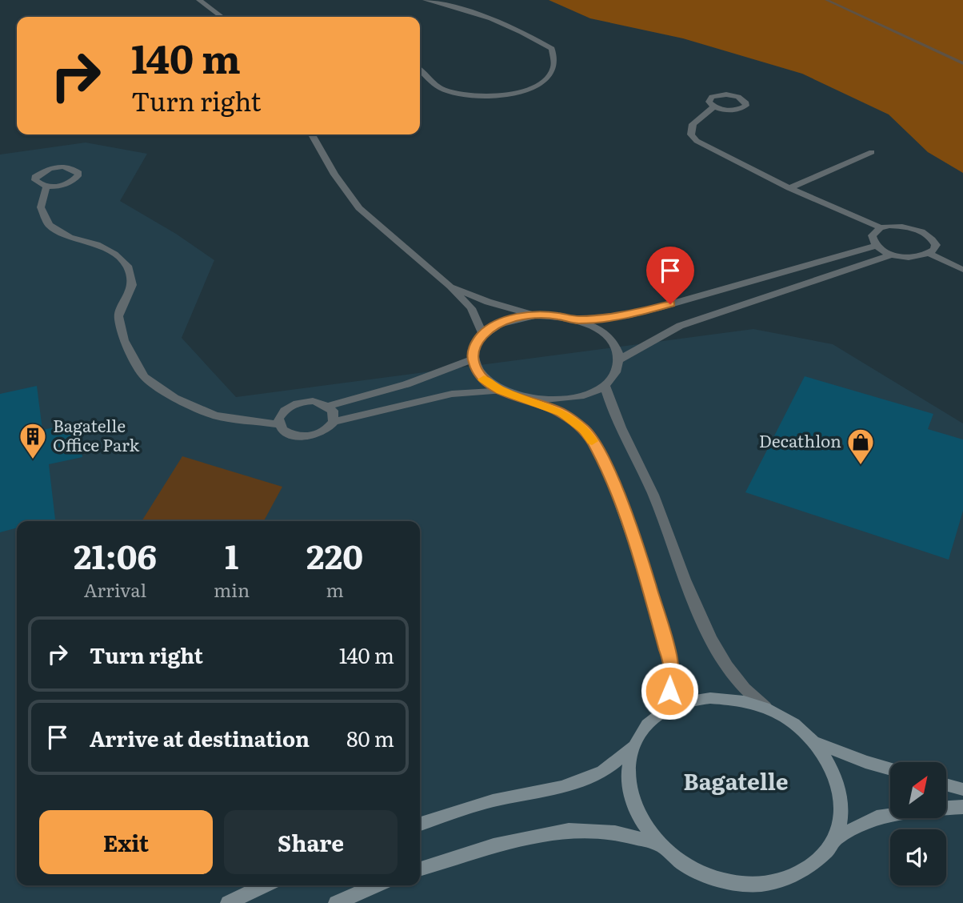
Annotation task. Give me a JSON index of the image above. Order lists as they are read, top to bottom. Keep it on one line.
{"districts":["Bagatelle"],"places":{"building":["Bagatelle Office Park"],"shop":["Decathlon"]},"north":"top right","page":{"turn":["140 m","Turn right"],"eta":["21:06","Arrival","1","min","220","m"],"list":[{"name":"Turn right","value":"140 m"},{"name":"Arrive at destination","value":"80 m"}],"buttons":["Exit","Share"]}}
